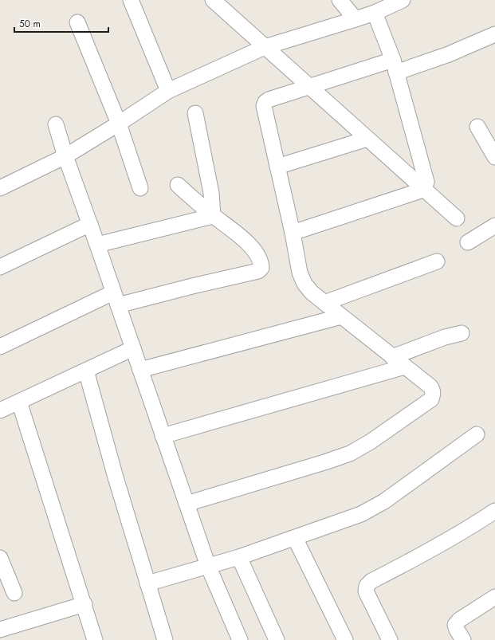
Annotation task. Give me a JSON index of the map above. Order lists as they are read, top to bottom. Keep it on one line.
{"scale_bar":"50 m"}
